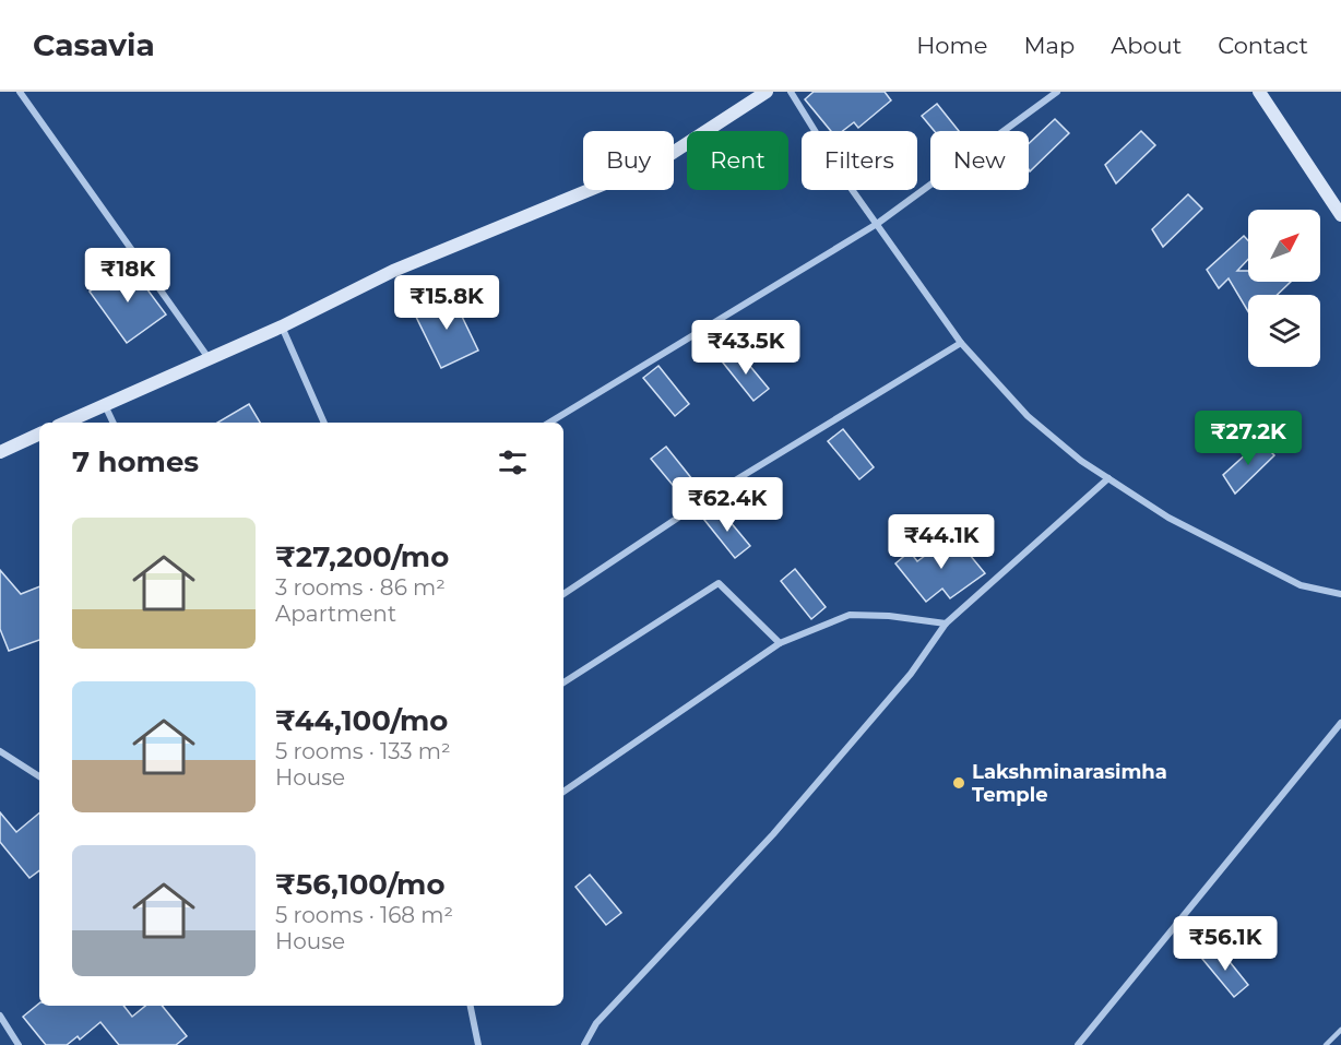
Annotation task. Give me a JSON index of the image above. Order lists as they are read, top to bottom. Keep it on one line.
{"places":["Lakshminarasimha Temple"],"north":"top right","page":{"header":"Casavia","nav":["Home","Map","About","Contact"],"chip":["Buy","Rent","Filters","New"],"price":["₹18K","₹15.8K","₹43.5K","₹27.2K","₹62.4K","₹44.1K","₹56.1K"],"heading":"7 homes","list":[{"name":"₹27,200/mo","note":"3 rooms · 86 m² · Apartment"},{"name":"₹44,100/mo","note":"5 rooms · 133 m² · House"},{"name":"₹56,100/mo","note":"5 rooms · 168 m² · House"}]}}
